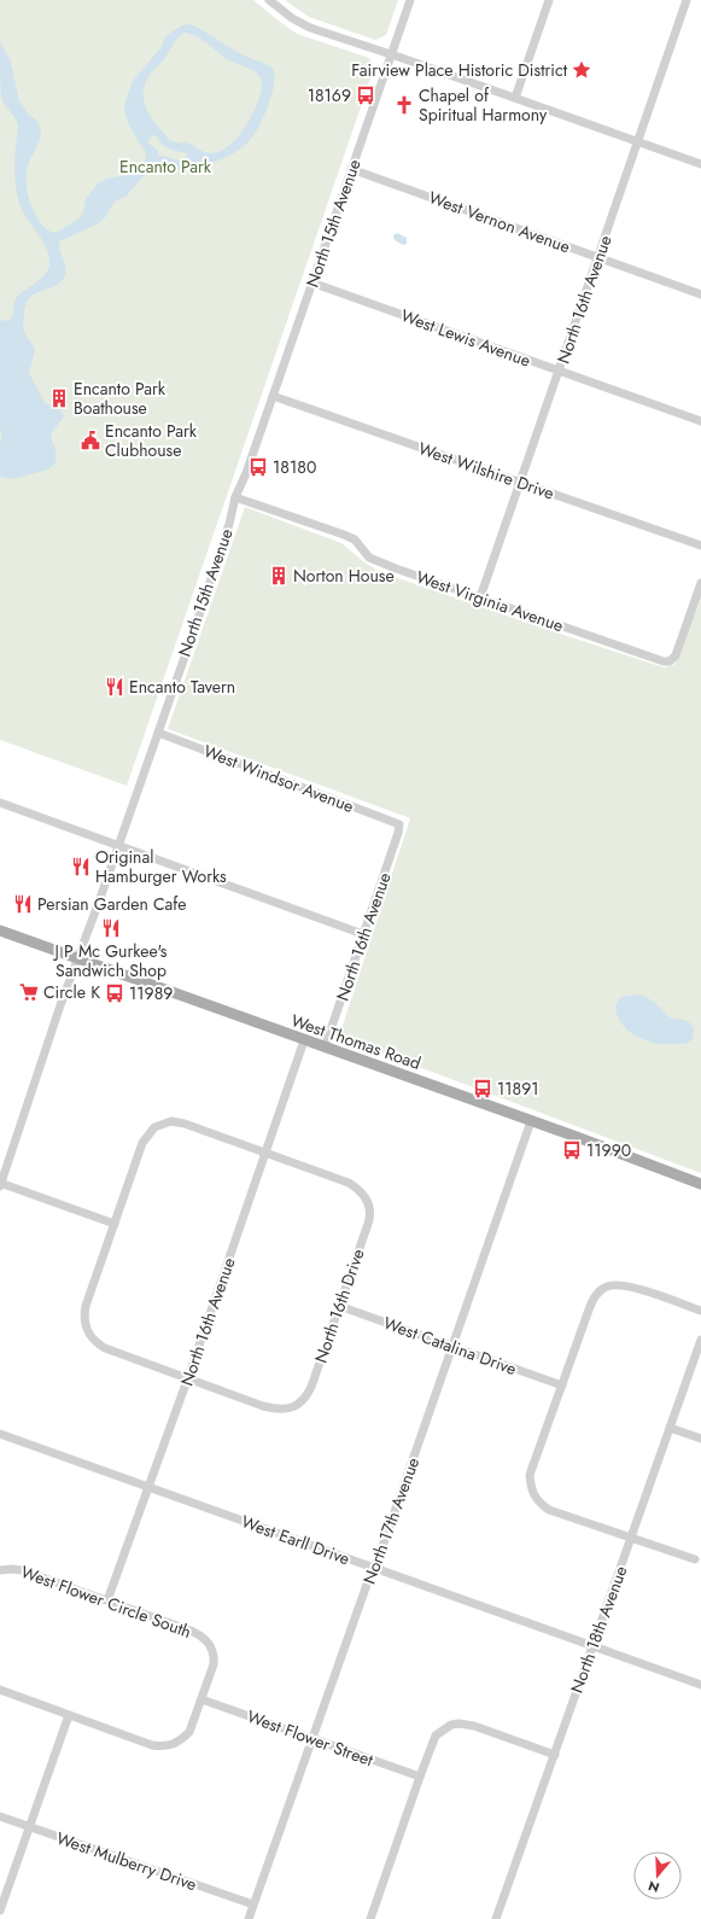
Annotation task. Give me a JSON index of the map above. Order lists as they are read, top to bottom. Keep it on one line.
{"streets":{"main road":["West Thomas Road"],"street":["West Vernon Avenue","North 15th Avenue","North 16th Avenue","West Lewis Avenue","West Wilshire Drive","West Virginia Avenue","West Windsor Avenue","North 16th Drive","West Catalina Drive","North 17th Avenue","West Earll Drive","West Flower Circle South","North 18th Avenue","West Flower Street","West Mulberry Drive"]},"crossings":[["West Vernon Avenue","North 15th Avenue"],["West Vernon Avenue","North 16th Avenue"],["North 15th Avenue","West Lewis Avenue"],["North 15th Avenue","West Wilshire Drive"],["North 15th Avenue","West Virginia Avenue"],["North 15th Avenue","West Windsor Avenue"],["North 15th Avenue","West Thomas Road"],["North 16th Avenue","West Lewis Avenue"],["North 16th Avenue","West Wilshire Drive"],["North 16th Avenue","West Virginia Avenue"],["North 16th Avenue","West Windsor Avenue"],["North 16th Avenue","West Thomas Road"],["North 16th Avenue","North 16th Drive"],["North 16th Avenue","West Earll Drive"],["North 16th Avenue","West Flower Circle South"],["West Thomas Road","North 17th Avenue"],["North 16th Drive","West Catalina Drive"],["West Catalina Drive","North 17th Avenue"],["North 17th Avenue","West Earll Drive"],["North 17th Avenue","West Flower Street"],["North 17th Avenue","West Mulberry Drive"],["West Earll Drive","North 18th Avenue"],["West Flower Circle South","West Flower Street"]],"parks":["Encanto Park"],"places":{"place":["Fairview Place Historic District"],"bus stop":["18169","18180","11989","11891","11990"],"church":["Chapel of Spiritual Harmony"],"building":["Encanto Park Boathouse","Norton House"],"public building":["Encanto Park Clubhouse"],"restaurant":["Encanto Tavern","Original Hamburger Works","Persian Garden Cafe","J P Mc Gurkee's Sandwich Shop"],"supermarket":["Circle K"]},"north":"bottom"}
